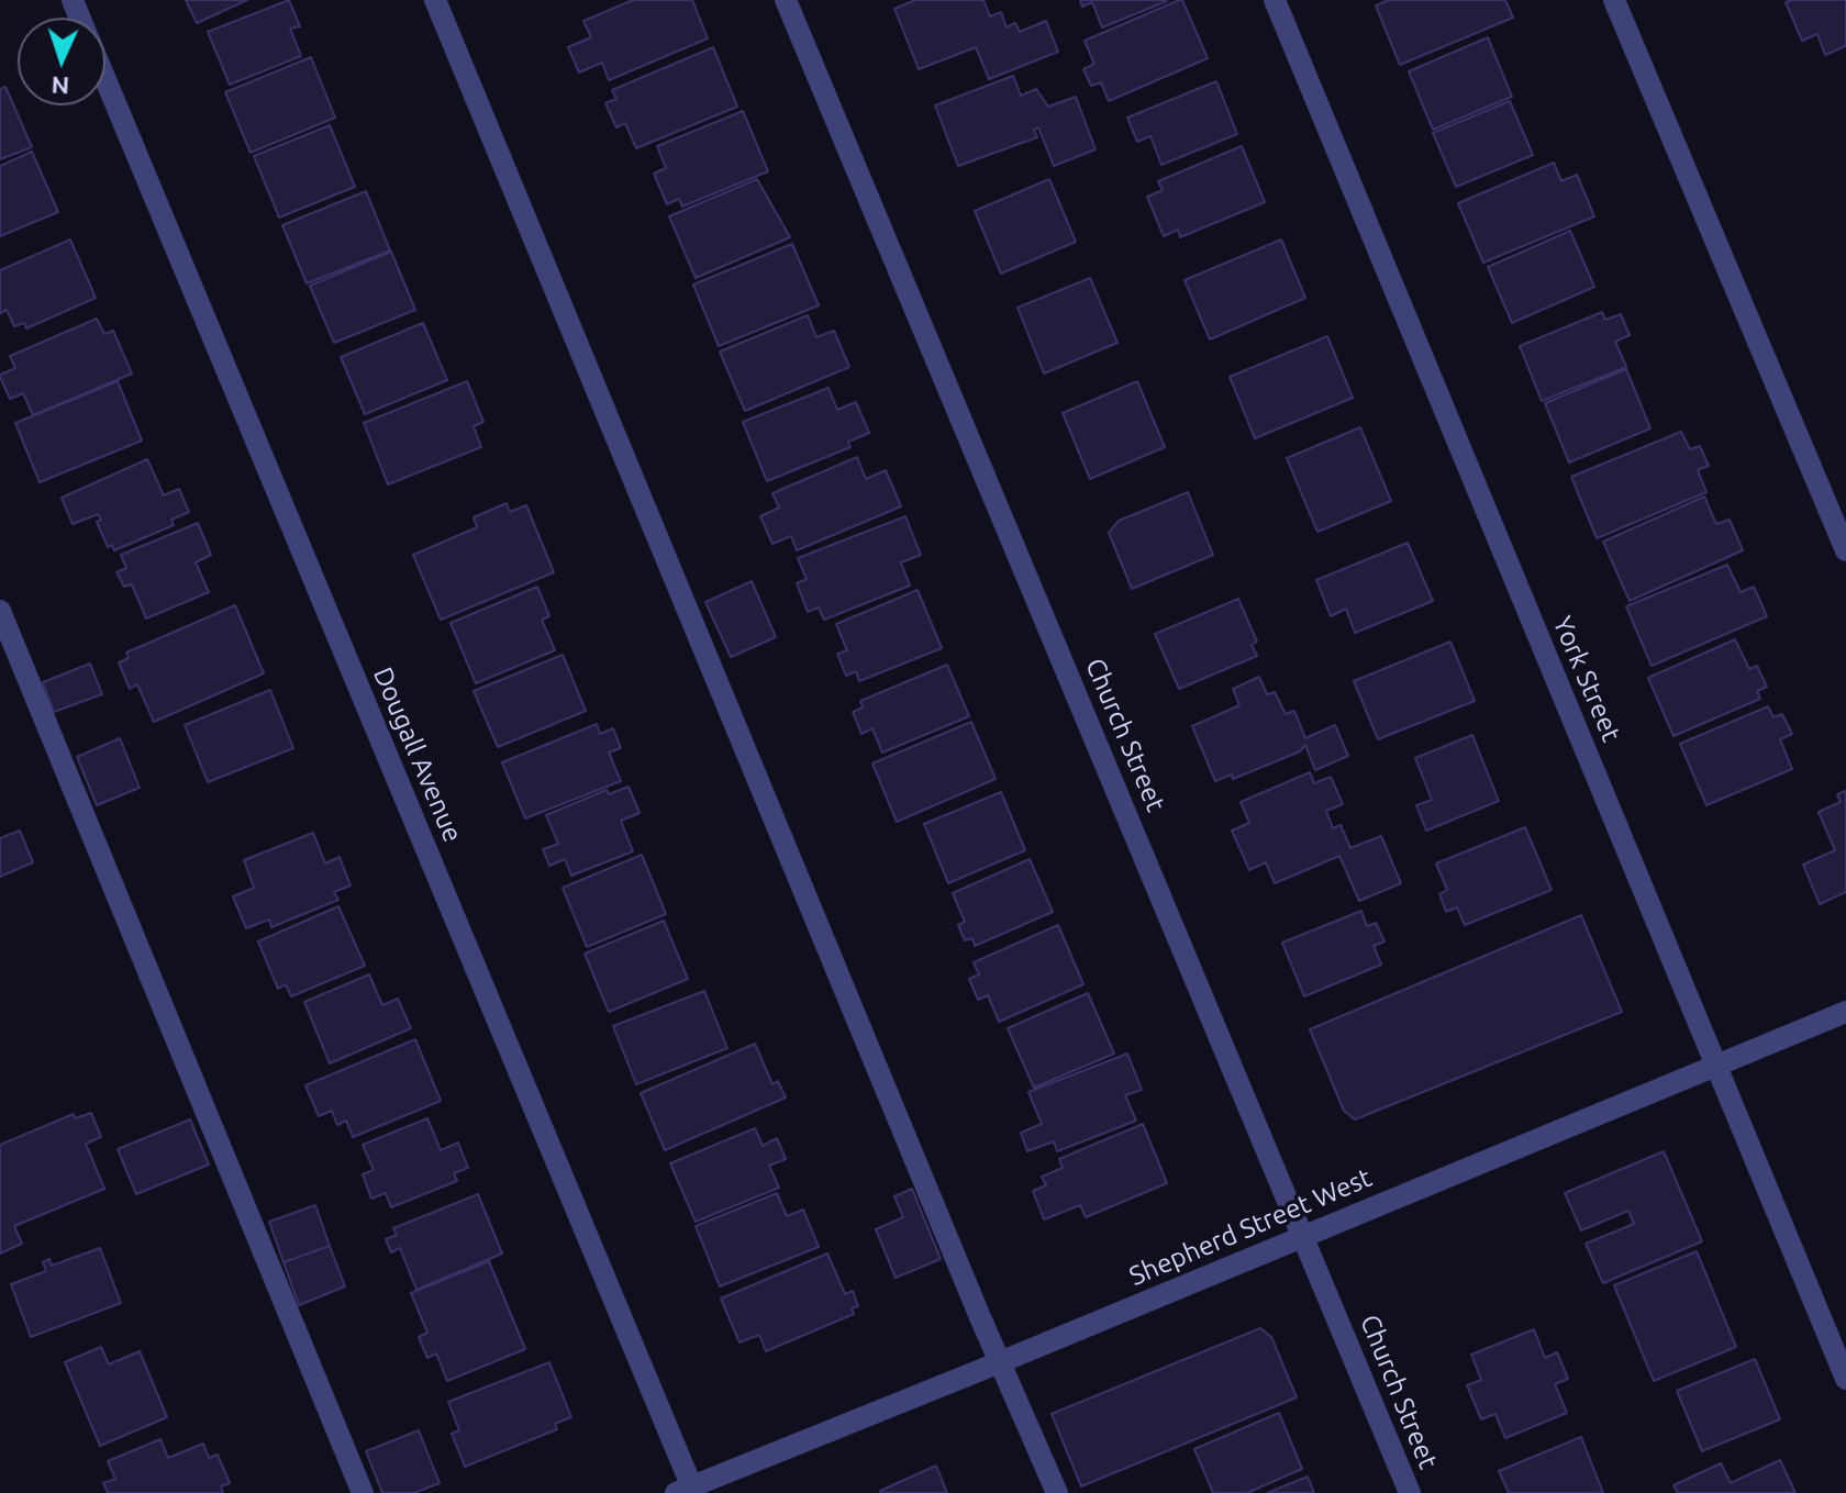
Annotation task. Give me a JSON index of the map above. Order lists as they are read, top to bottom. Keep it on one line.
{"streets":{"street":["York Street","Church Street","Dougall Avenue","Shepherd Street West"]},"crossings":[["York Street","Shepherd Street West"],["Church Street","Shepherd Street West"],["Dougall Avenue","Shepherd Street West"]],"north":"bottom"}
